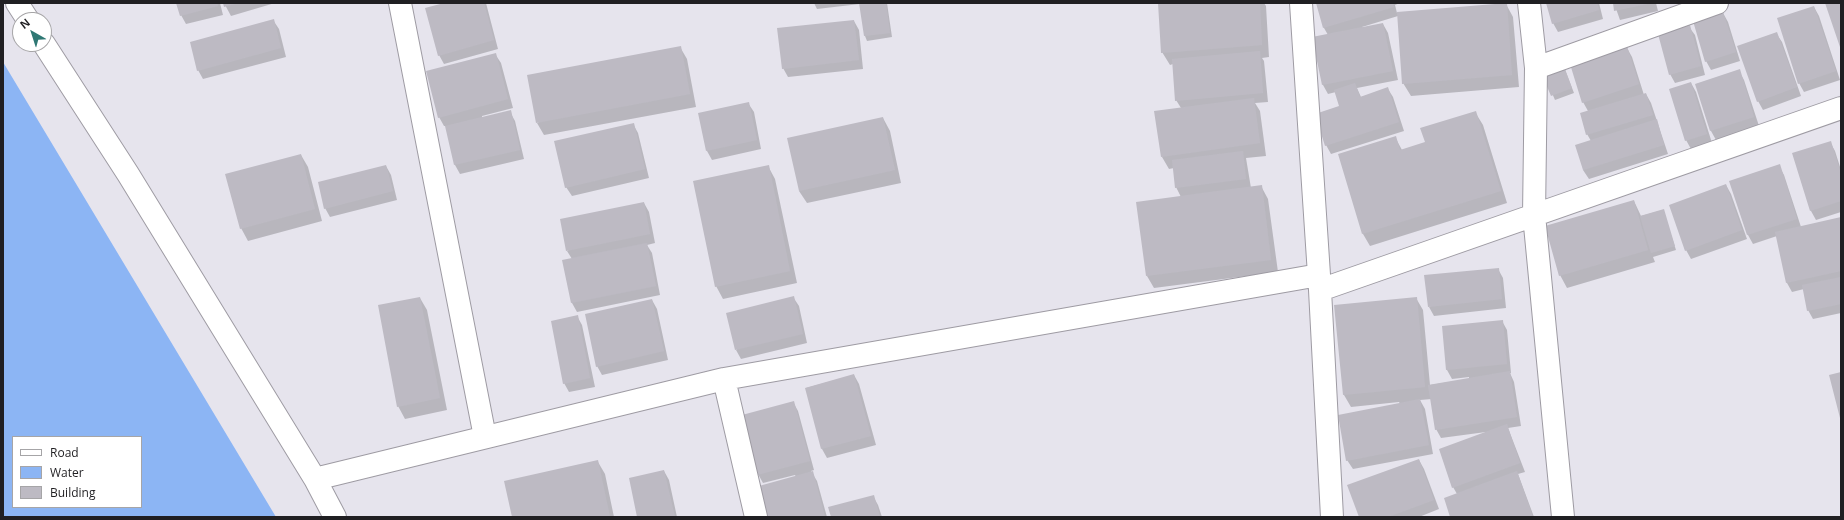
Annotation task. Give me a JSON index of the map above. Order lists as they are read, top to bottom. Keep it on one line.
{"legend":["Road","Water","Building"],"north":"top left"}
